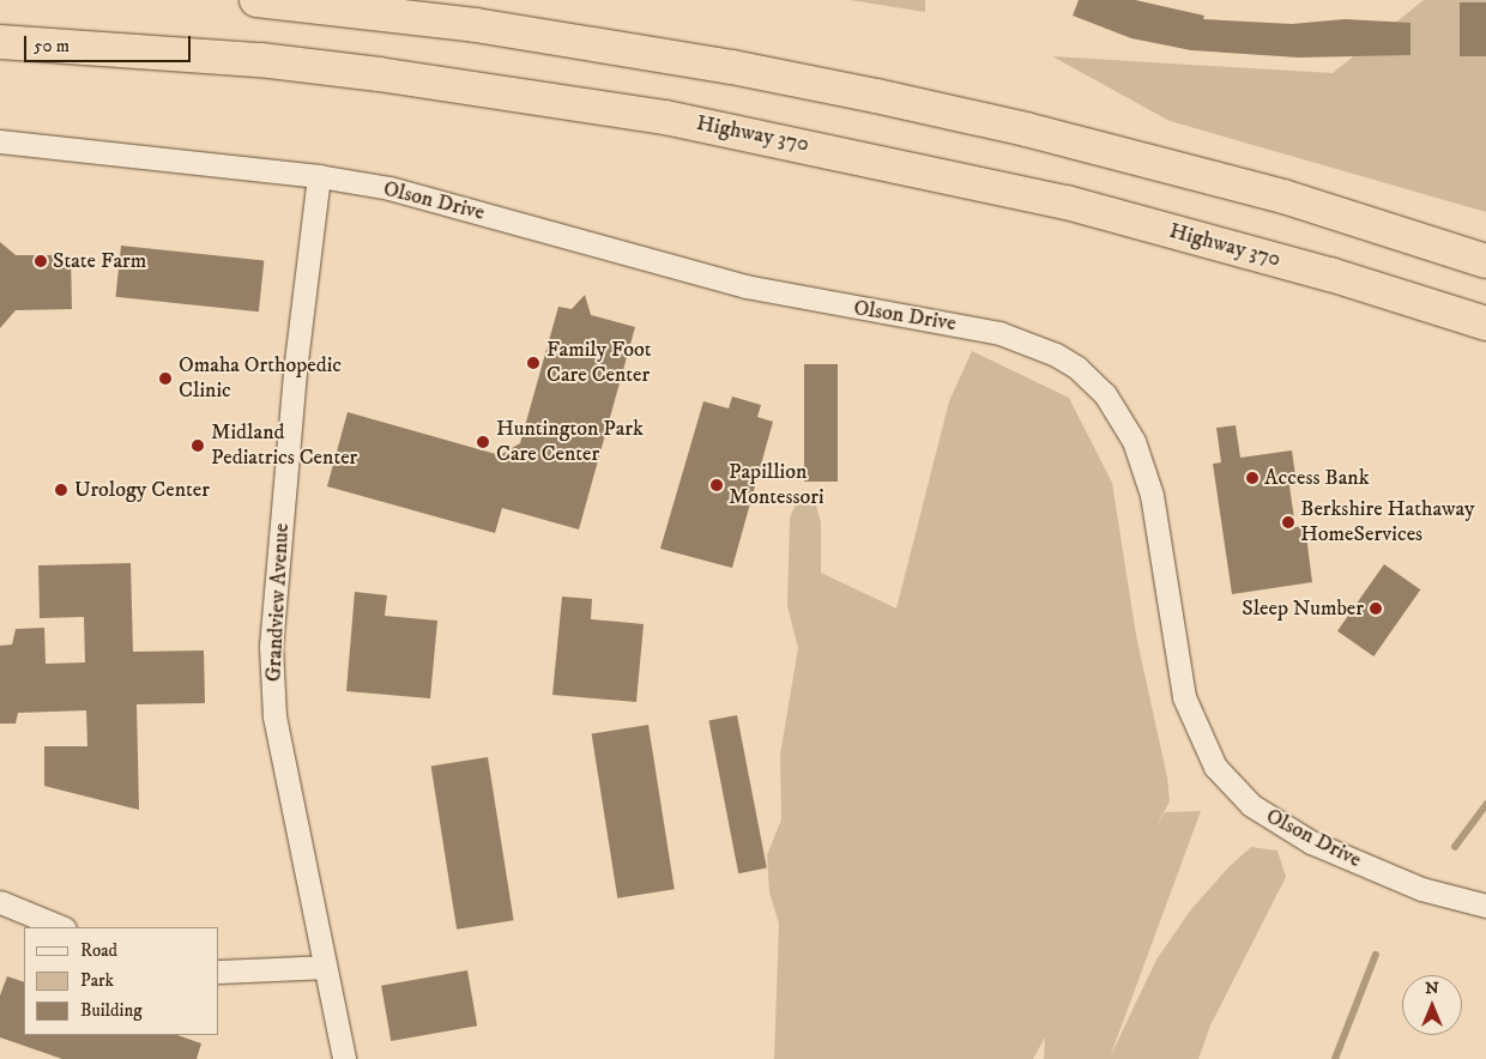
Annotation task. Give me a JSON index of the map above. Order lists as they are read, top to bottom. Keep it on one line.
{"streets":{"highway":["Highway 370"],"street":["Olson Drive","Grandview Avenue"]},"crossings":[["Olson Drive","Grandview Avenue"]],"places":["State Farm","Family Foot Care Center","Omaha Orthopedic Clinic","Huntington Park Care Center","Midland Pediatrics Center","Access Bank","Papillion Montessori","Urology Center","Berkshire Hathaway HomeServices","Sleep Number"],"legend":["Road","Park","Building"],"scale_bar":"50 m","north":"top"}
